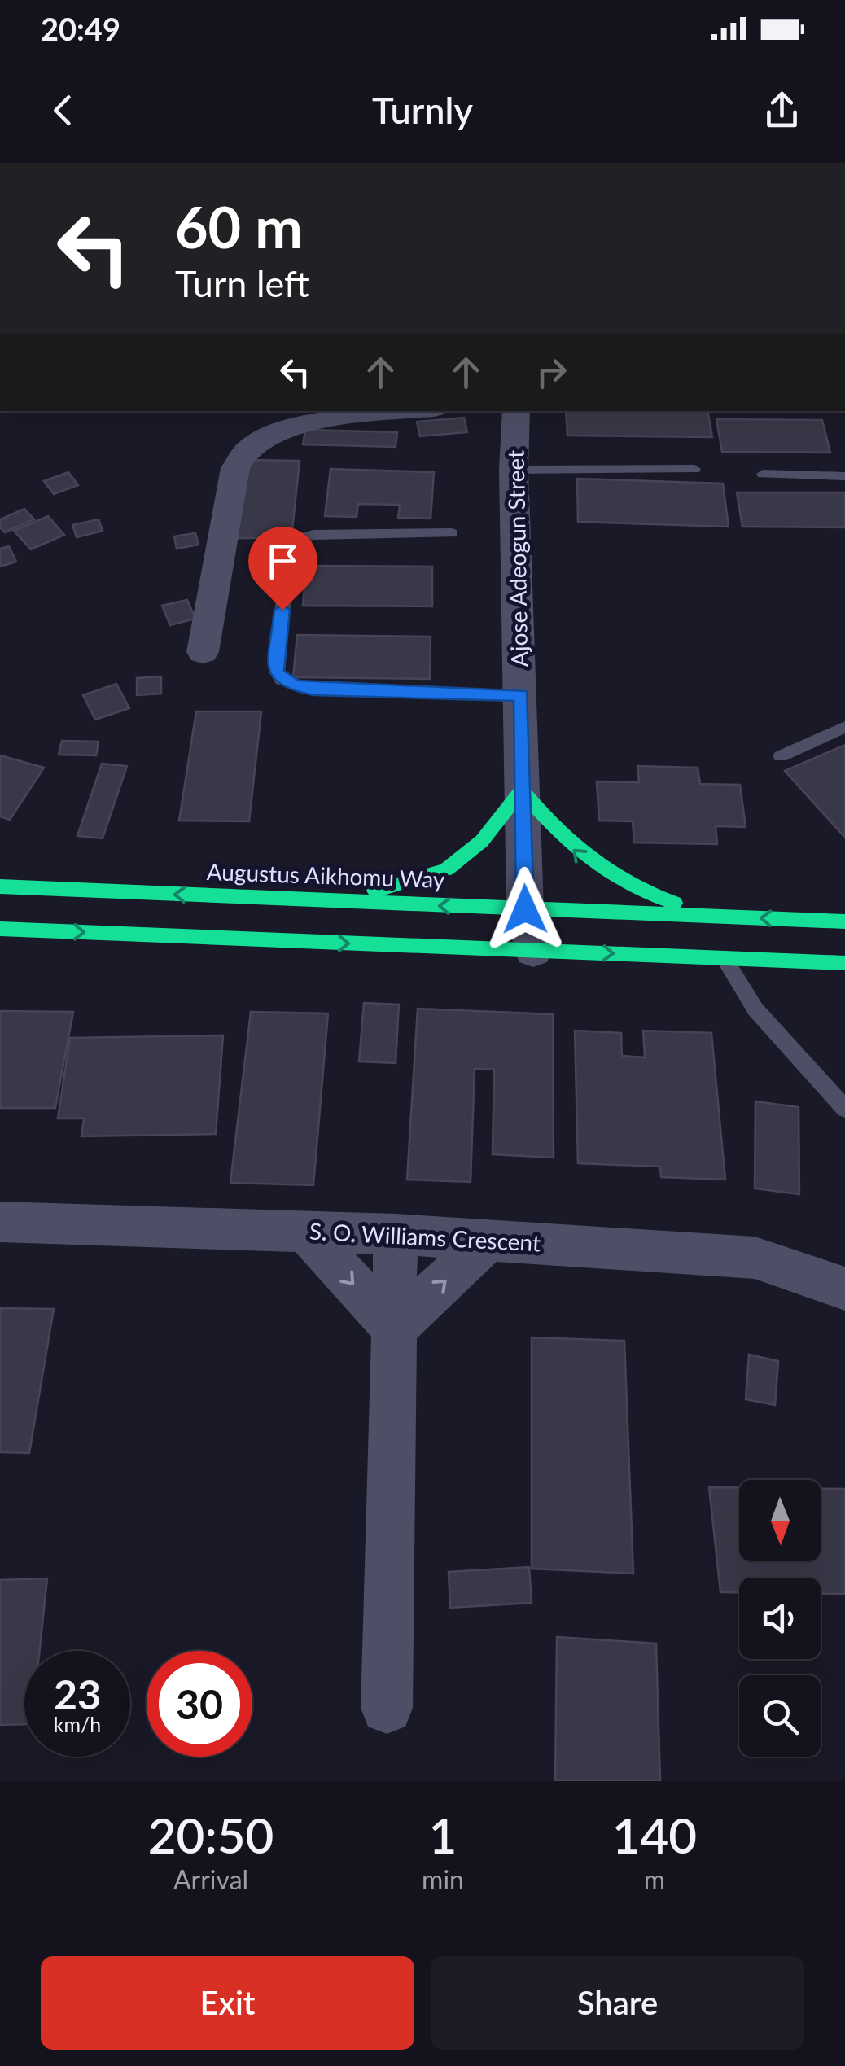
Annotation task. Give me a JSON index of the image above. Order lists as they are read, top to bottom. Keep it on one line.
{"streets":{"street":["Ajose Adeogun Street","Augustus Aikhomu Way","S. O. Williams Crescent"]},"crossings":[["Ajose Adeogun Street","Augustus Aikhomu Way"]],"north":"bottom","page":{"status":"20:49","header":"Turnly","turn":["60 m","Turn left"],"speed":"23 km/h","limit":"30","eta":["20:50","Arrival","1","min","140","m"],"buttons":["Exit","Share"]}}
